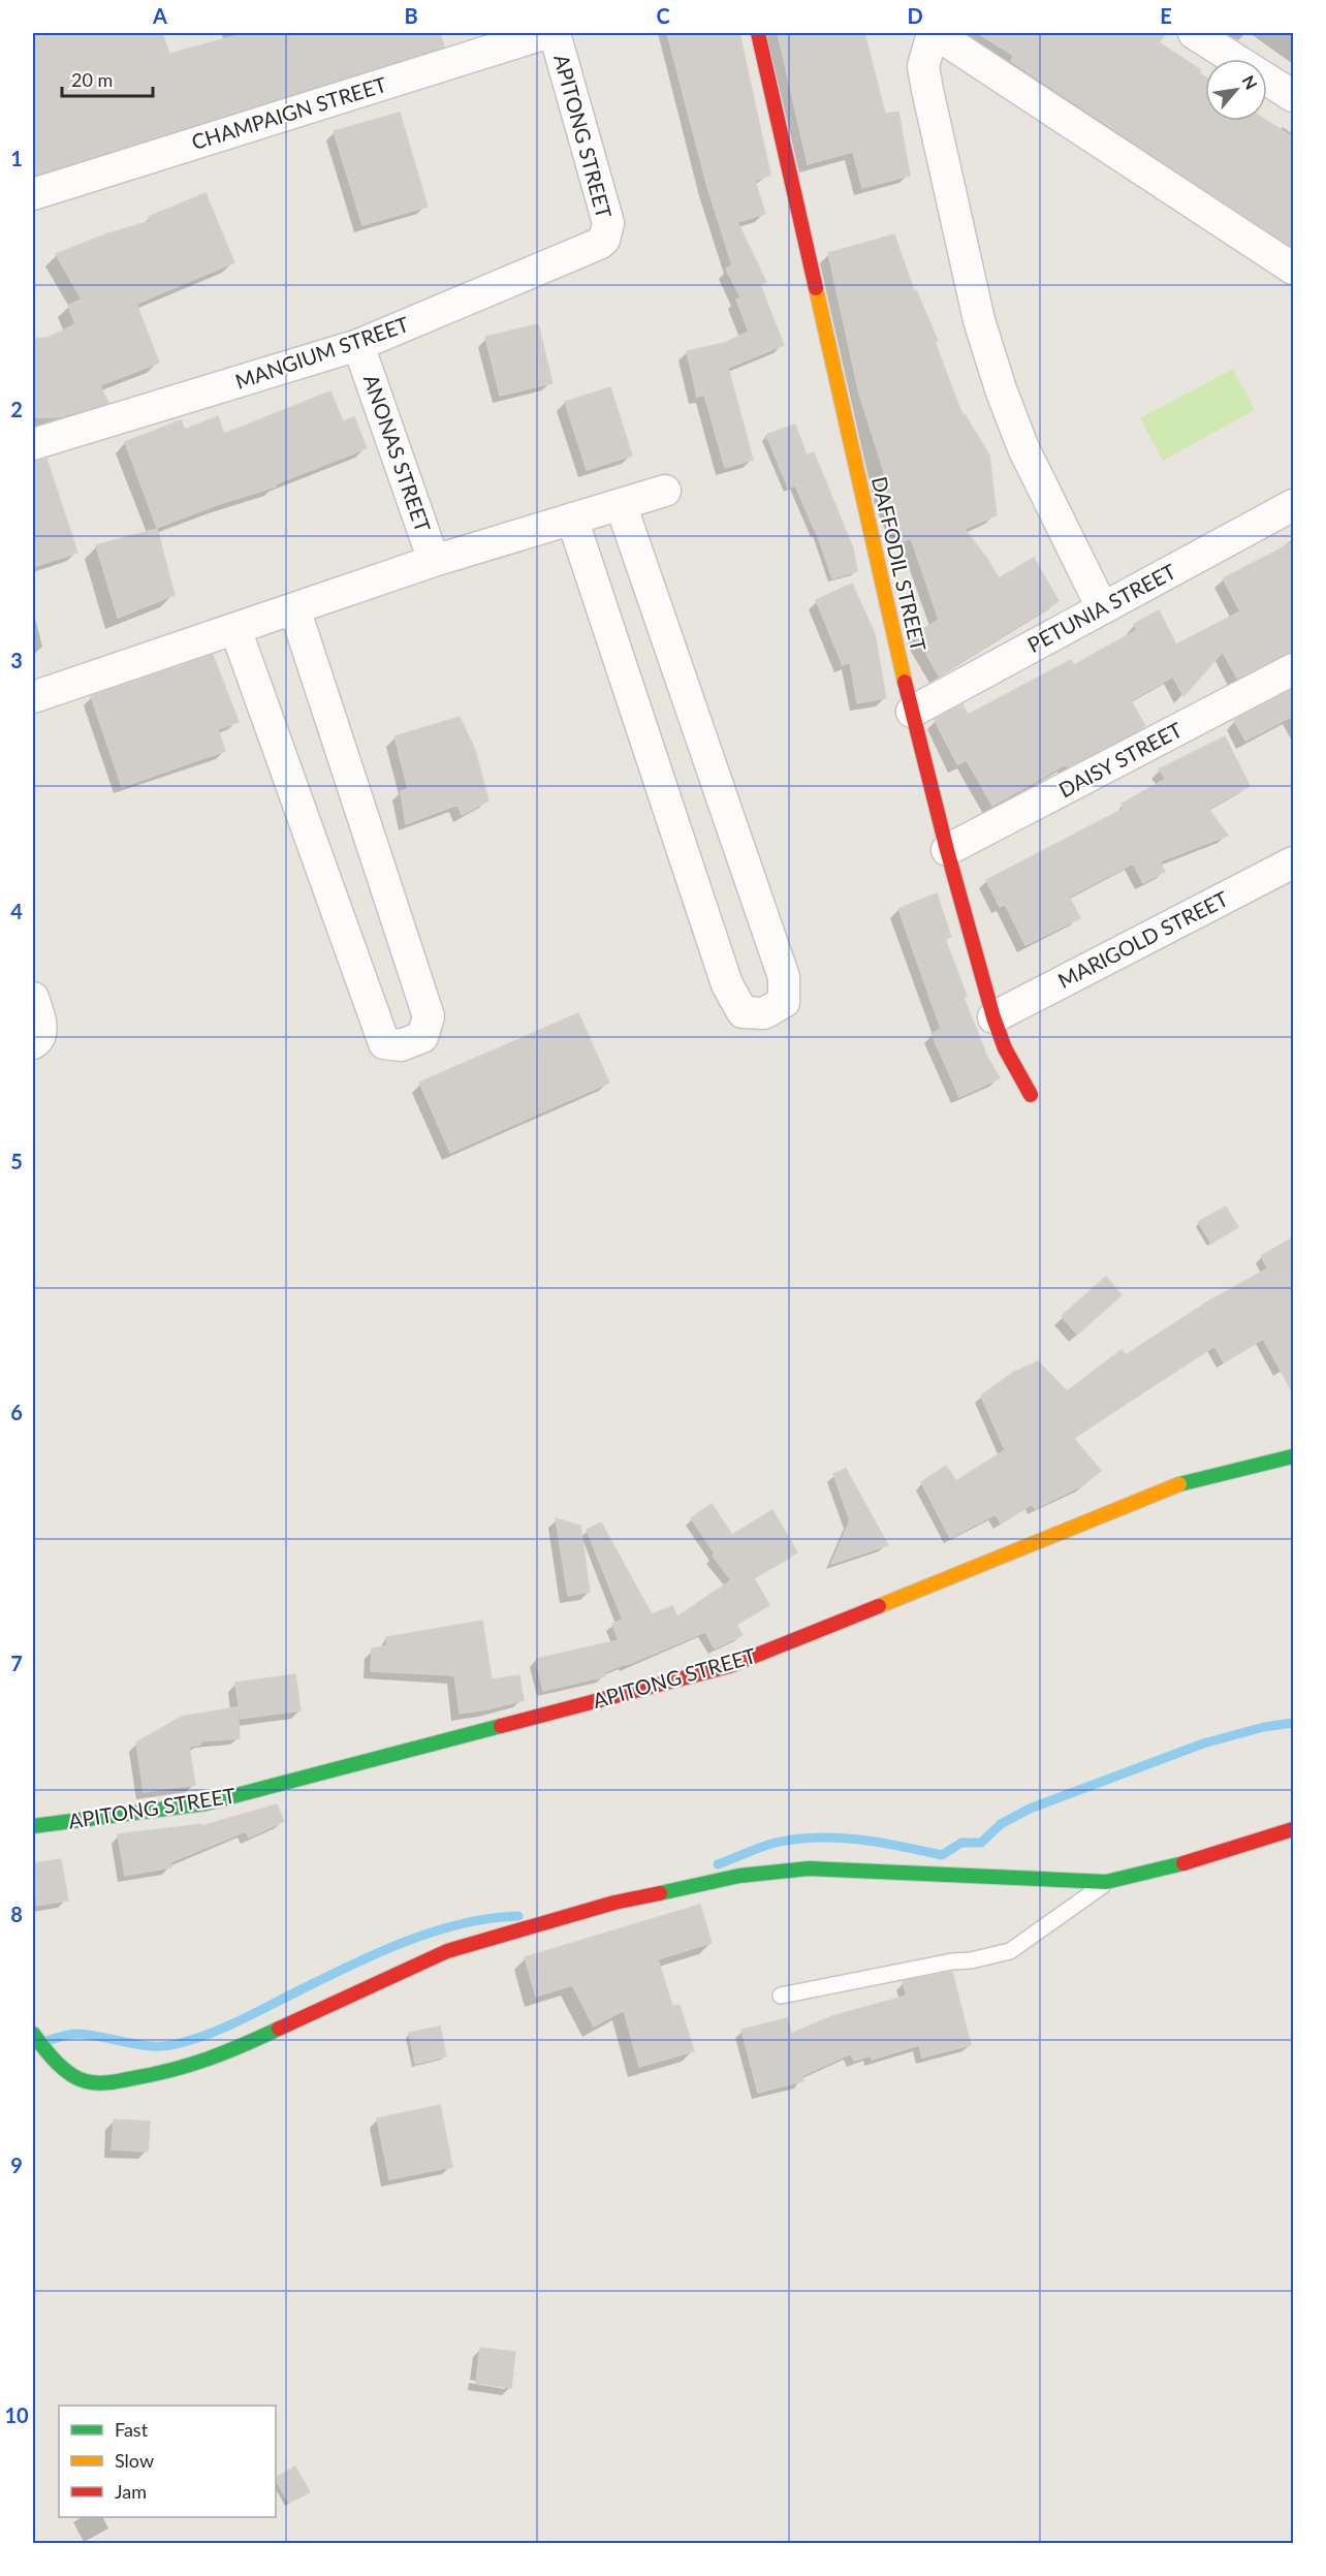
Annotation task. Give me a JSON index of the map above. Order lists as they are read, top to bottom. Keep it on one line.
{"streets":{"street":["CHAMPAIGN STREET","APITONG STREET","MANGIUM STREET","ANONAS STREET","DAFFODIL STREET","PETUNIA STREET","DAISY STREET","MARIGOLD STREET"]},"crossings":[["APITONG STREET","MANGIUM STREET"],["MANGIUM STREET","ANONAS STREET"],["DAFFODIL STREET","PETUNIA STREET"],["DAFFODIL STREET","DAISY STREET"],["DAFFODIL STREET","MARIGOLD STREET"]],"legend":["Fast","Slow","Jam"],"scale_bar":"20 m","north":"top right","grid":{"columns":["A","B","C","D","E"],"rows":["1","2","3","4","5","6","7","8","9","10"]}}
